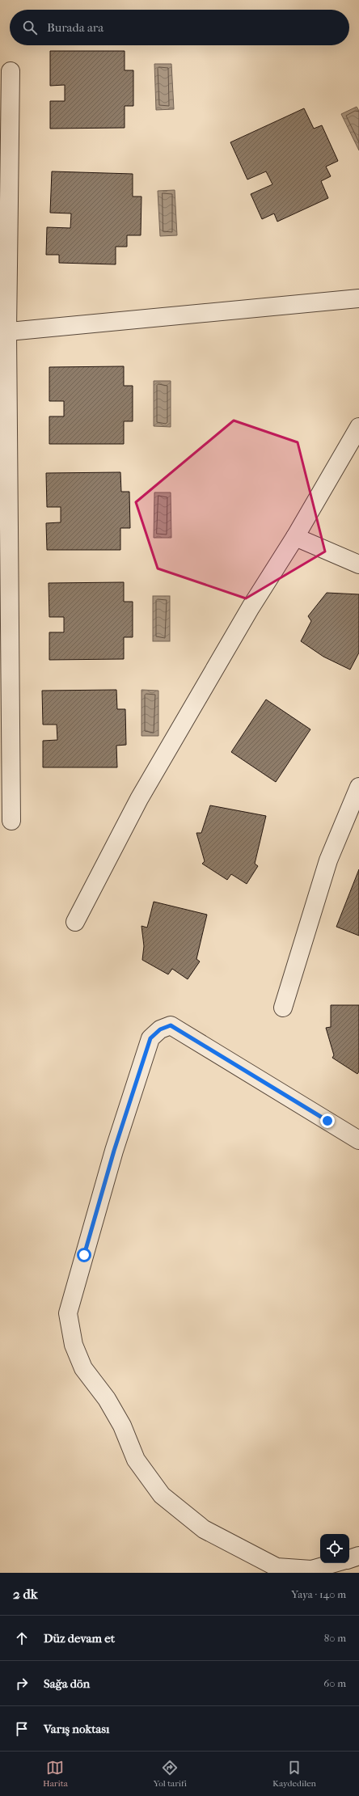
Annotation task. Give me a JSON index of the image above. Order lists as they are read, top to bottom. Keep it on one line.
{"page":{"search":"Burada ara","heading":["2 dk","Yaya · 140 m"],"list":[["Düz devam et","80 m"],["Sağa dön","60 m"],"Varış noktası"],"nav":["Harita","Yol tarifi","Kaydedilen"]}}
